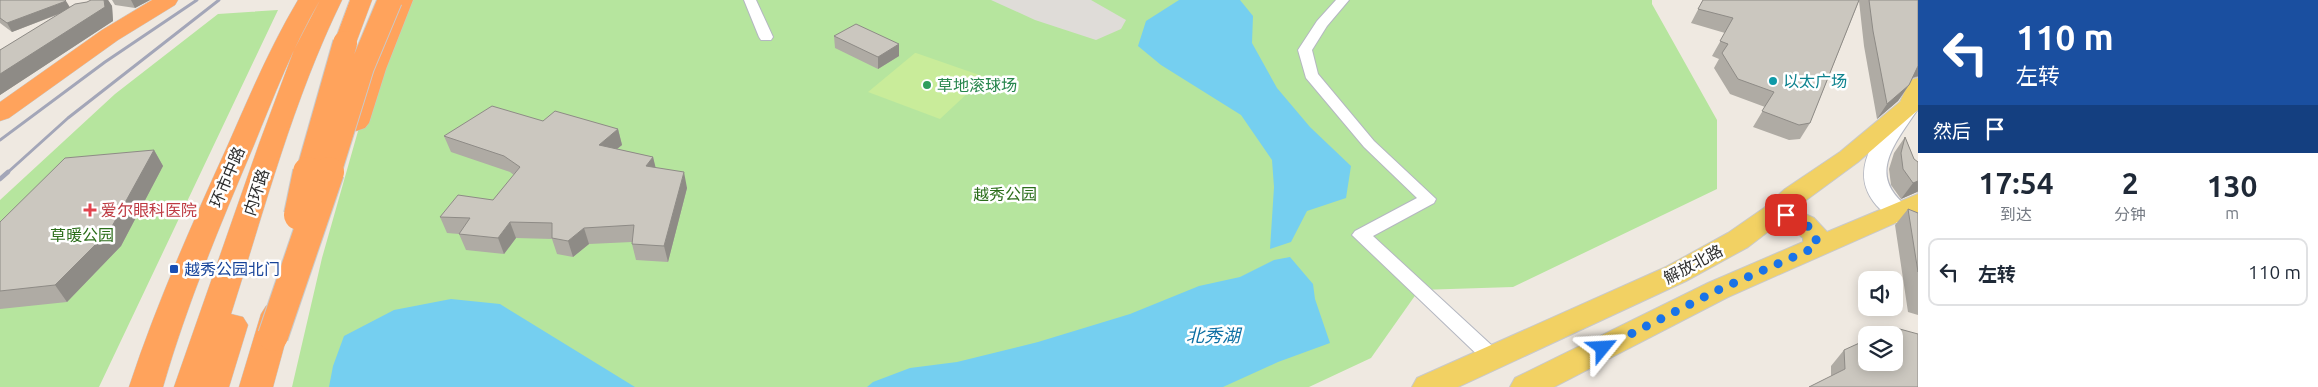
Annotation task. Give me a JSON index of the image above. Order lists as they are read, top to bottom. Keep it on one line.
{"streets":{"highway":["环市中路","内环路"],"main road":["解放北路"]},"water":["北秀湖"],"parks":["越秀公园","草暖公园"],"places":{"other":["以太广场","草地滚球场"],"health":["爱尔眼科医院"],"transit":["越秀公园北门"]},"page":{"turn":["110 m","左转"],"then":"然后","eta":["17:54","到达","2","分钟","130","m"],"list":[{"name":"左转","value":"110 m"}]}}
